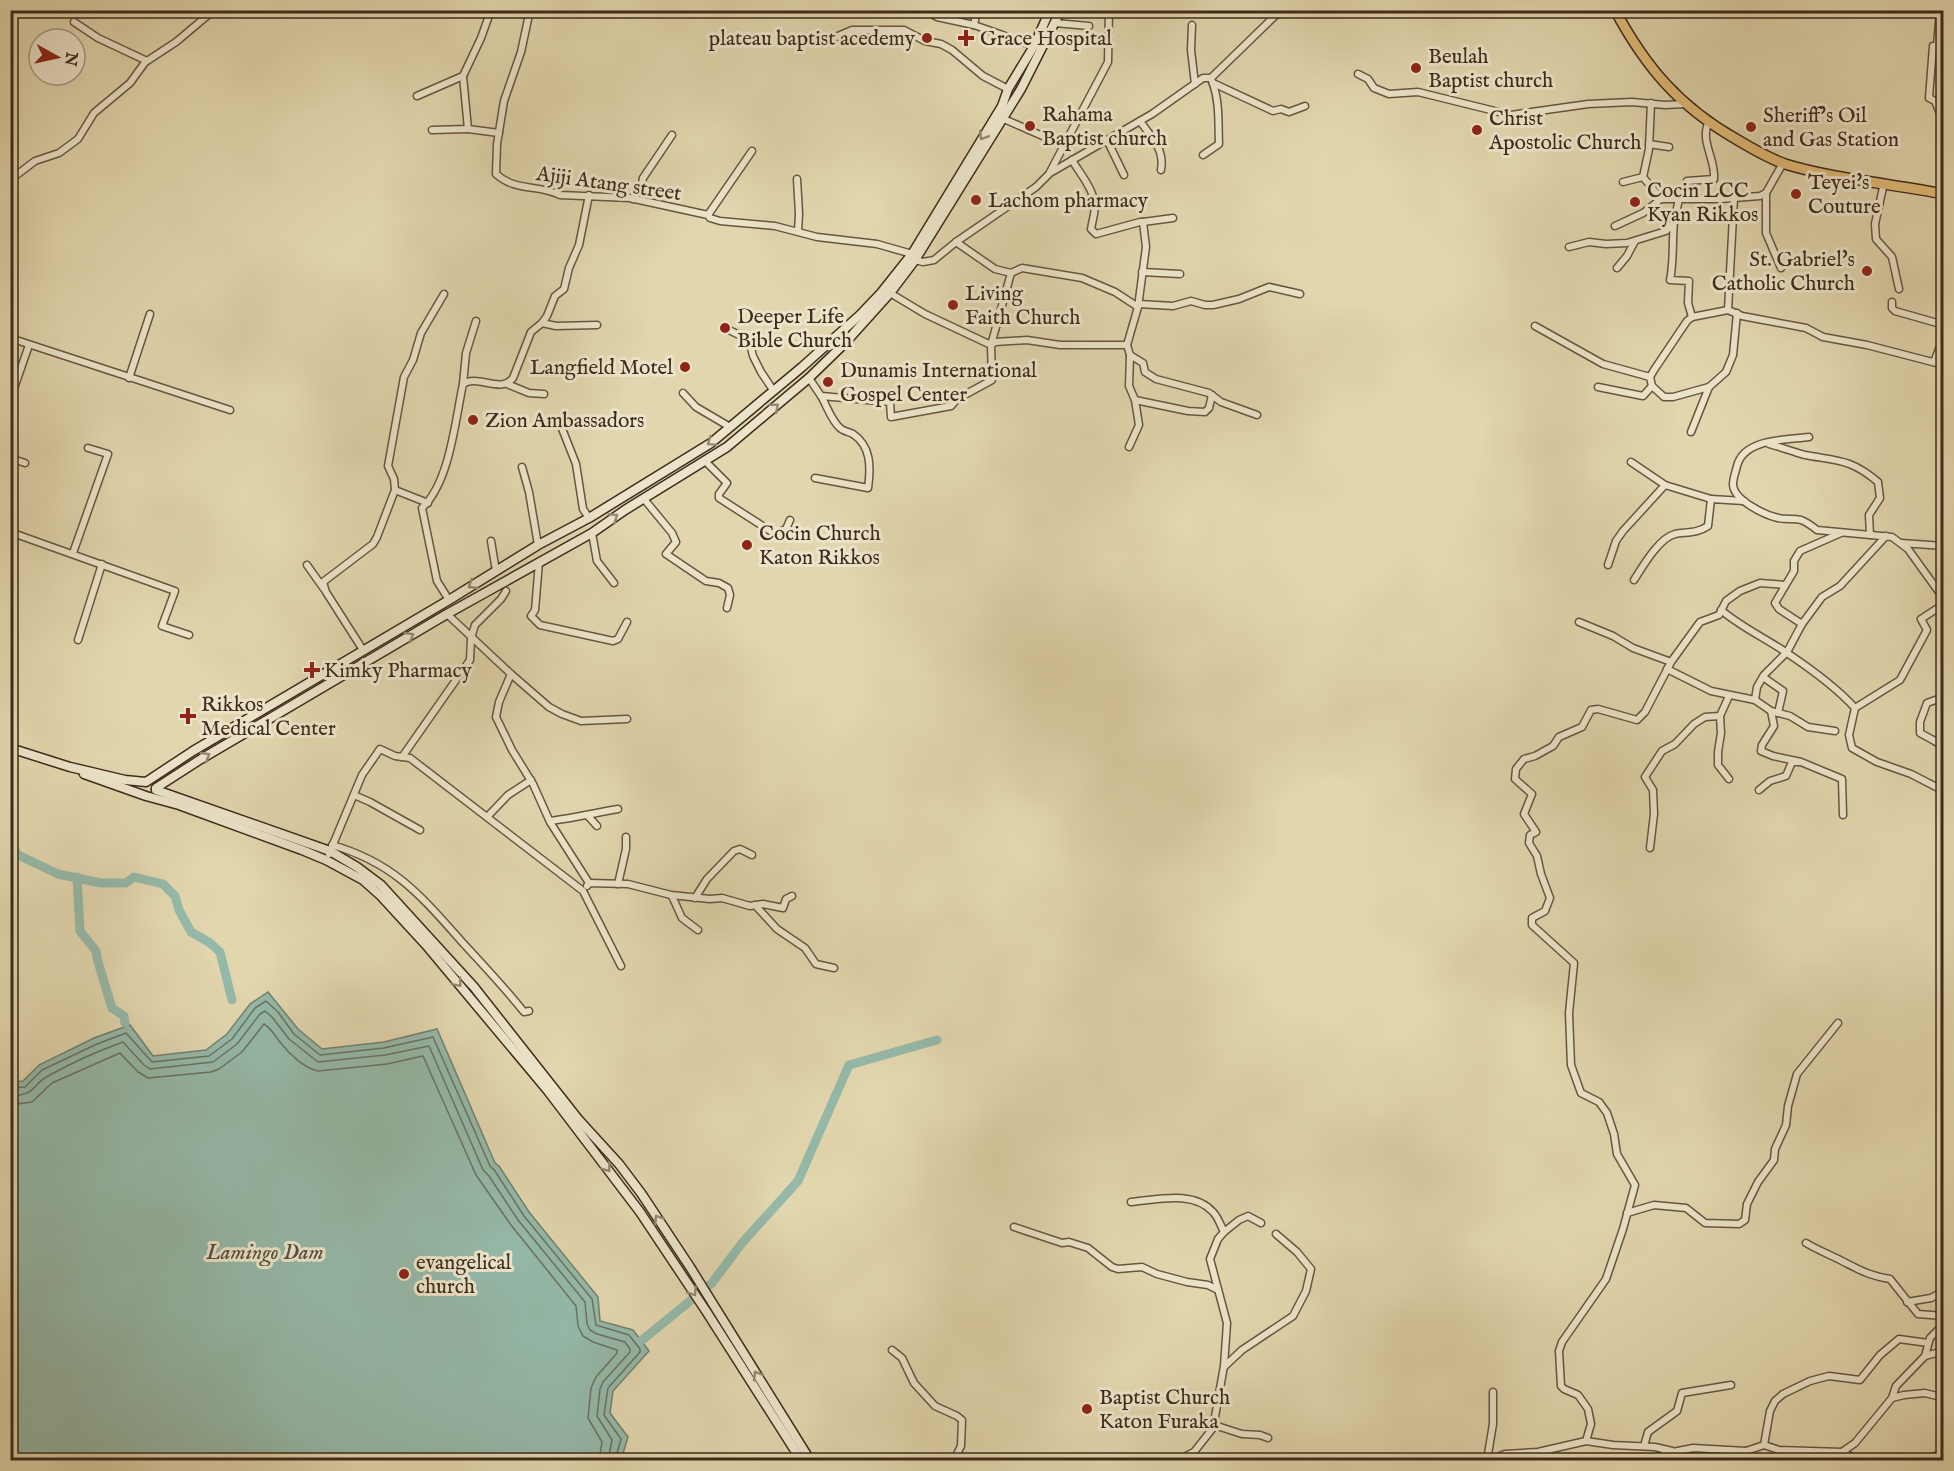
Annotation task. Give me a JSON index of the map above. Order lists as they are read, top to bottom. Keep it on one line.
{"streets":{"street":["Ajiji Atang street"]},"water":["Lamingo Dam"],"places":{"other":["plateau baptist acedemy","Beulah Baptist church","Rahama Baptist church","Sheriff's Oil and Gas Station","Christ Apostolic Church","Teyei's Couture","Lachom pharmacy","Cocin LCC Kyan Rikkos","St. Gabriel's Catholic Church","Living Faith Church","Deeper Life Bible Church","Langfield Motel","Dunamis International Gospel Center","Zion Ambassadors","Cocin Church Katon Rikkos","evangelical church","Baptist Church Katon Furaka"],"health":["Grace Hospital","Kimky Pharmacy","Rikkos Medical Center"]},"north":"right"}
